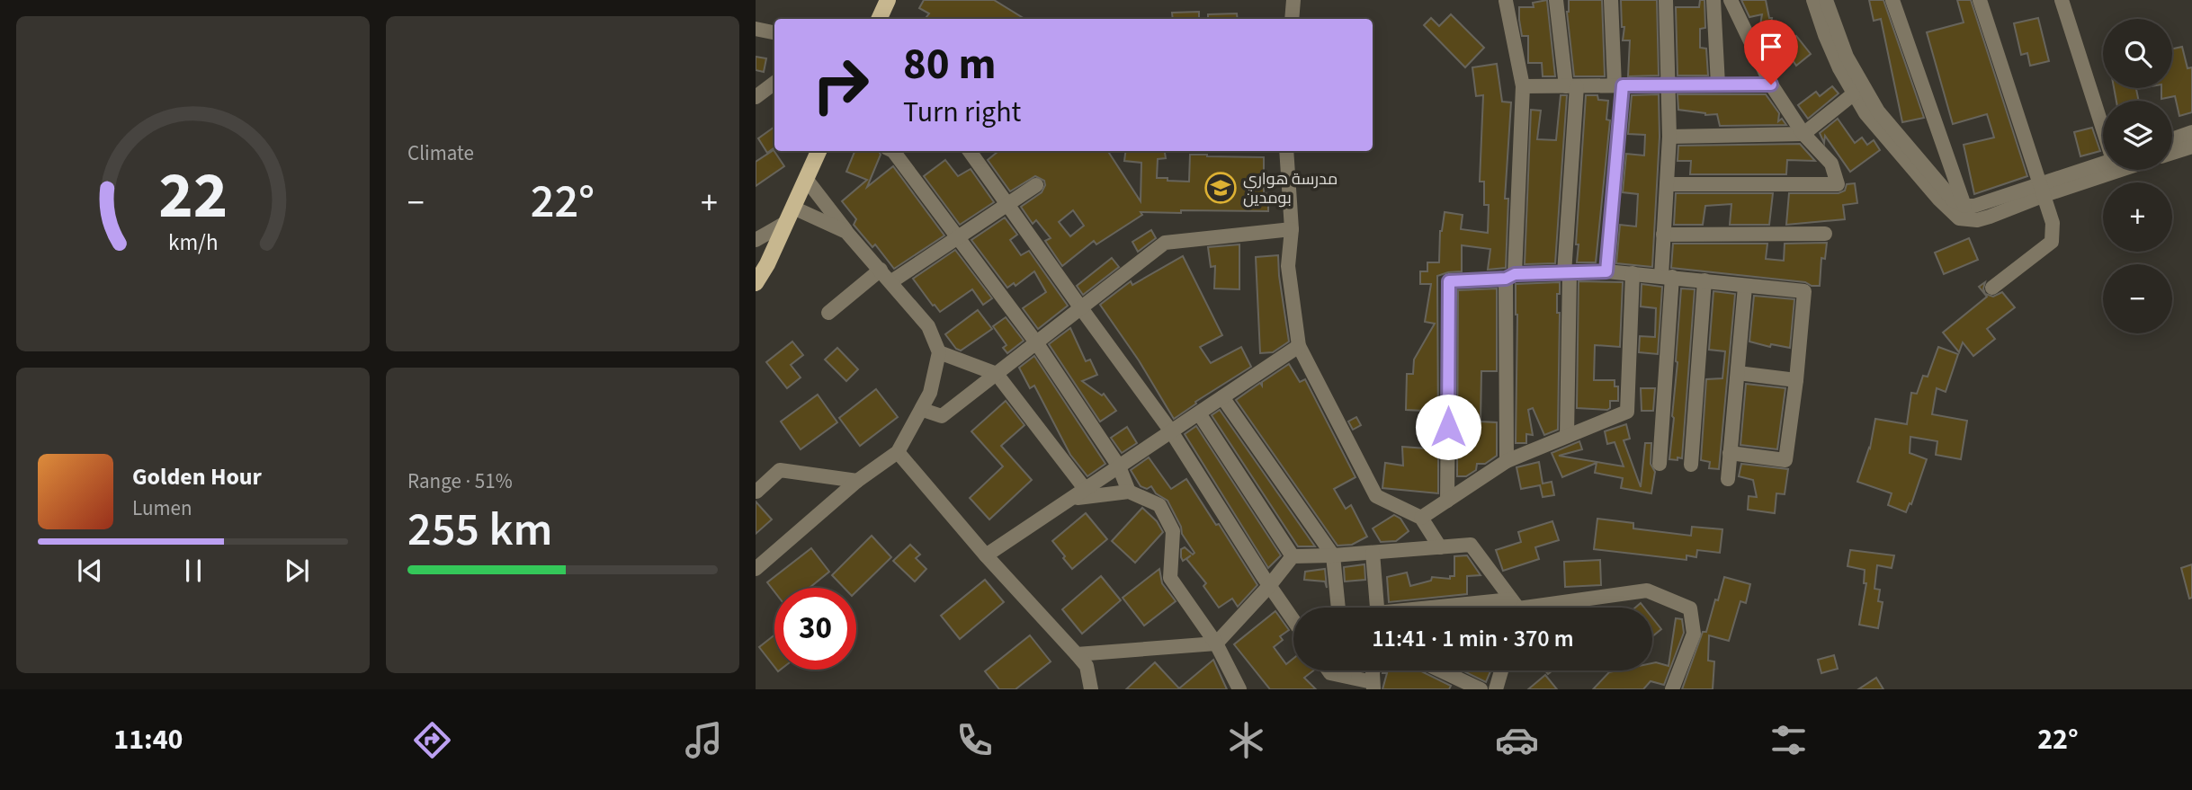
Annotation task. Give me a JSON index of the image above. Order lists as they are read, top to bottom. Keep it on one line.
{"places":{"school or university":["مدرسة هواري بومدين"]},"page":{"tile":["Climate",["Range · 51%","255 km"]],"map_buttons":["+","−"],"turn":["80 m","Turn right"],"heat":["−","22°","+"],"song":["Golden Hour","Lumen"],"limit":"30","trip":"11:41 · 1 min · 370 m","tabs":["11:40","22°"],"gauge":["22","km/h"]}}
